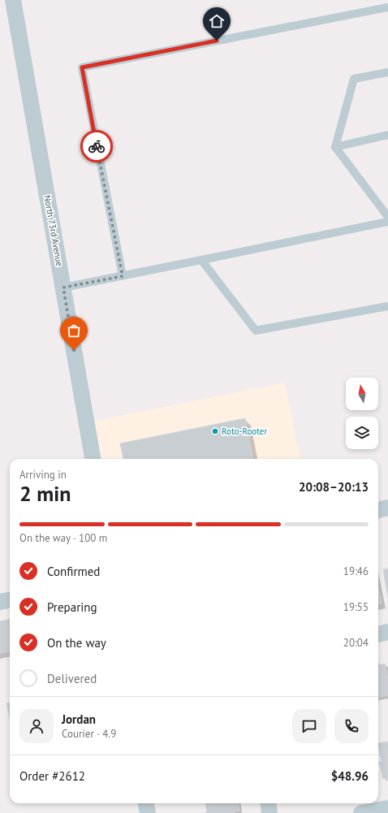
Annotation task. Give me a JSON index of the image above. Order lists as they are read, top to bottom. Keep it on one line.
{"streets":{"street":["North 73rd Avenue"]},"places":["Roto-Rooter"],"north":"top","page":{"heading":["2 min","Arriving in","20:08–20:13"],"panel":["Jordan","Courier · 4.9","Order #2612","$48.96"],"bar":"On the way · 100 m","list":[["Confirmed","19:46"],["Preparing","19:55"],["On the way","20:04"],"Delivered"]}}
